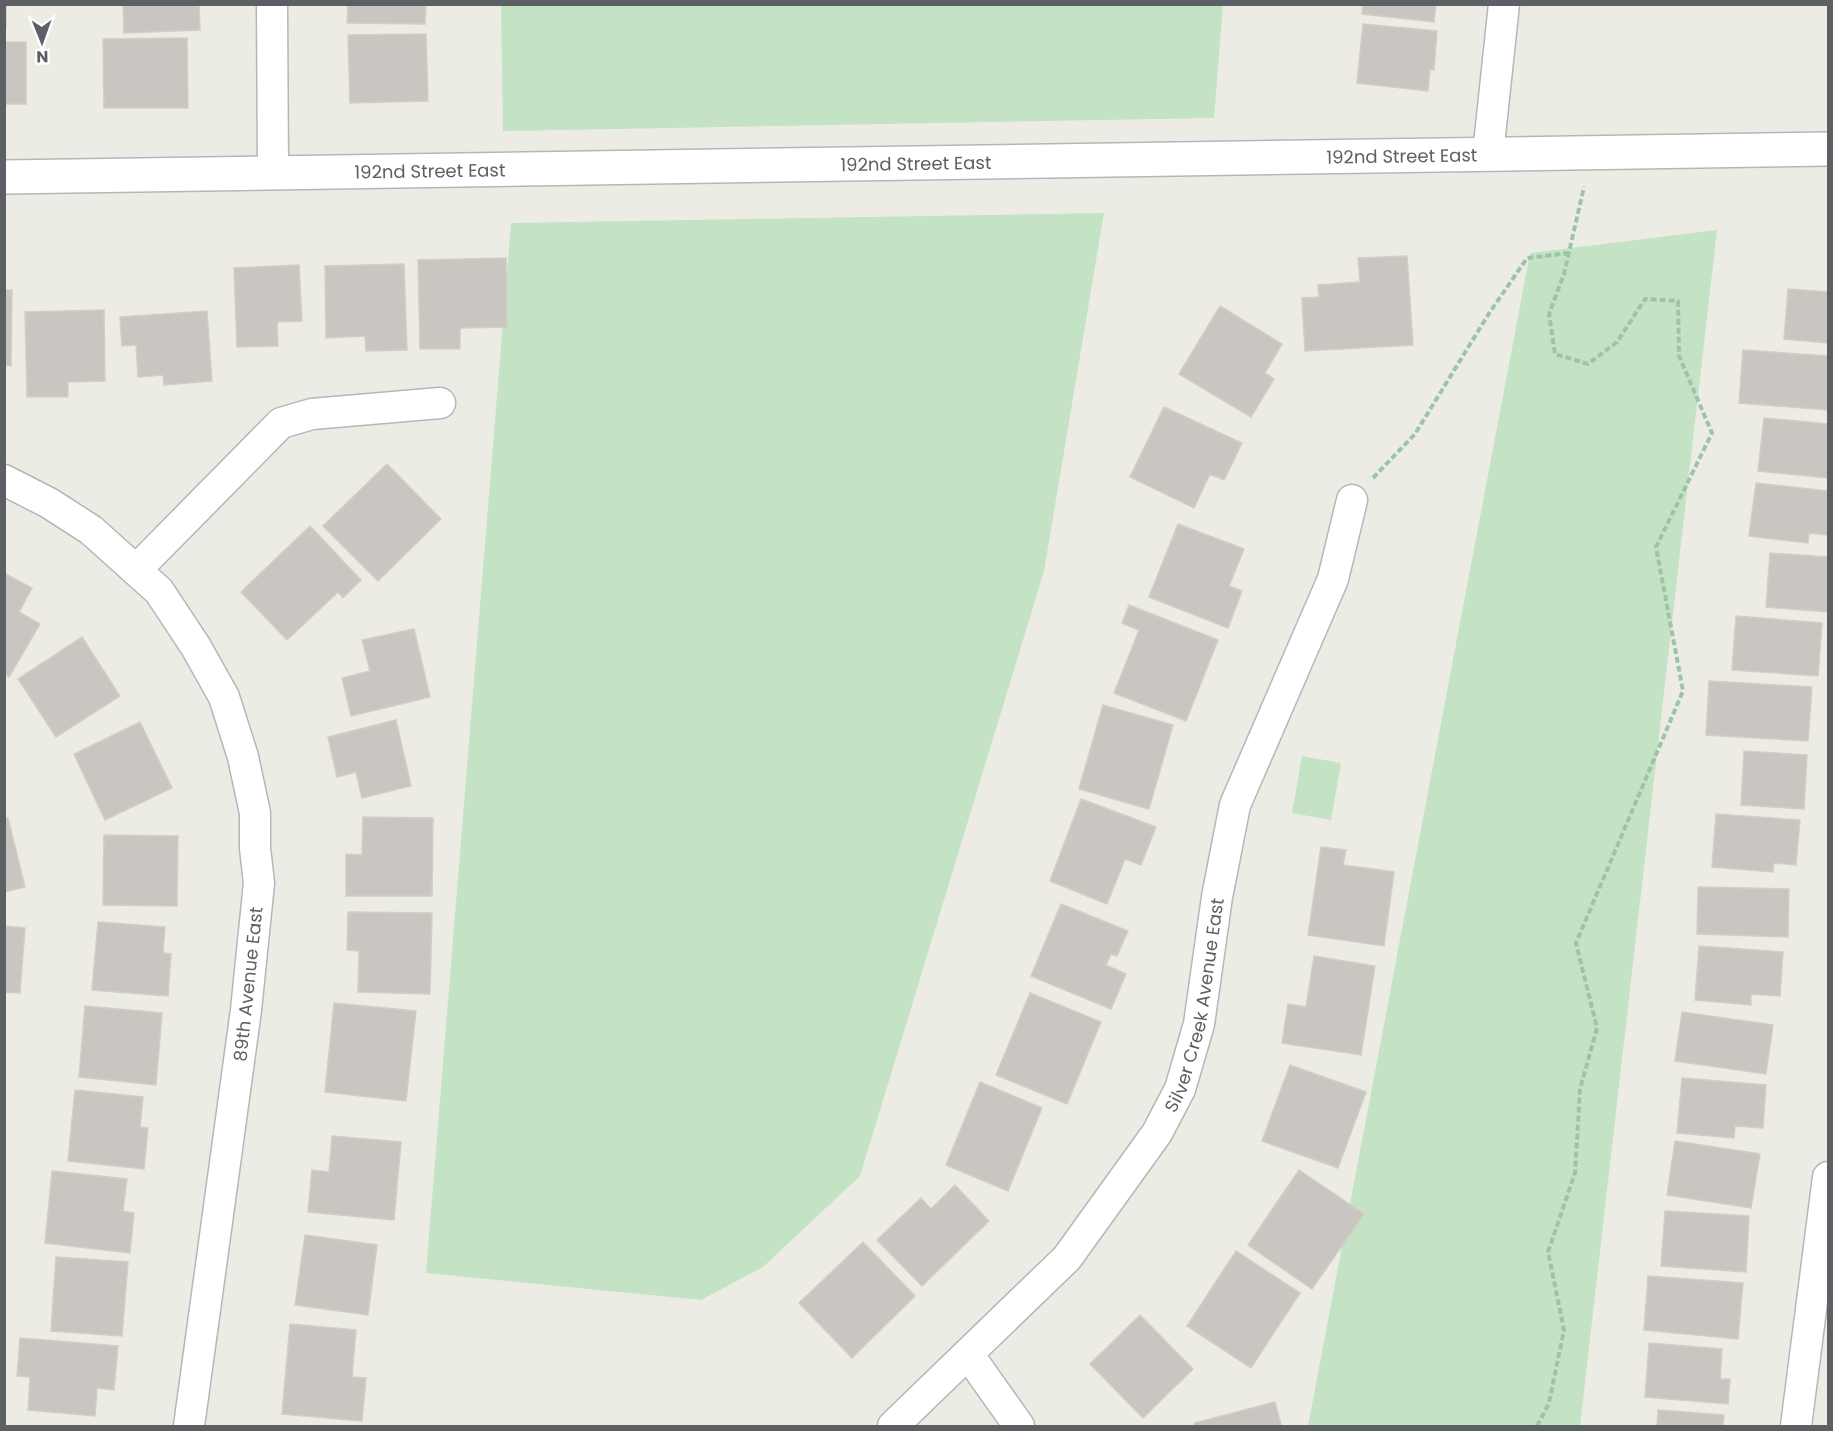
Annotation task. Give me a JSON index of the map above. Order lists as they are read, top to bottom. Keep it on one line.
{"streets":{"street":["192nd Street East","89th Avenue East","Silver Creek Avenue East"]},"north":"bottom"}
